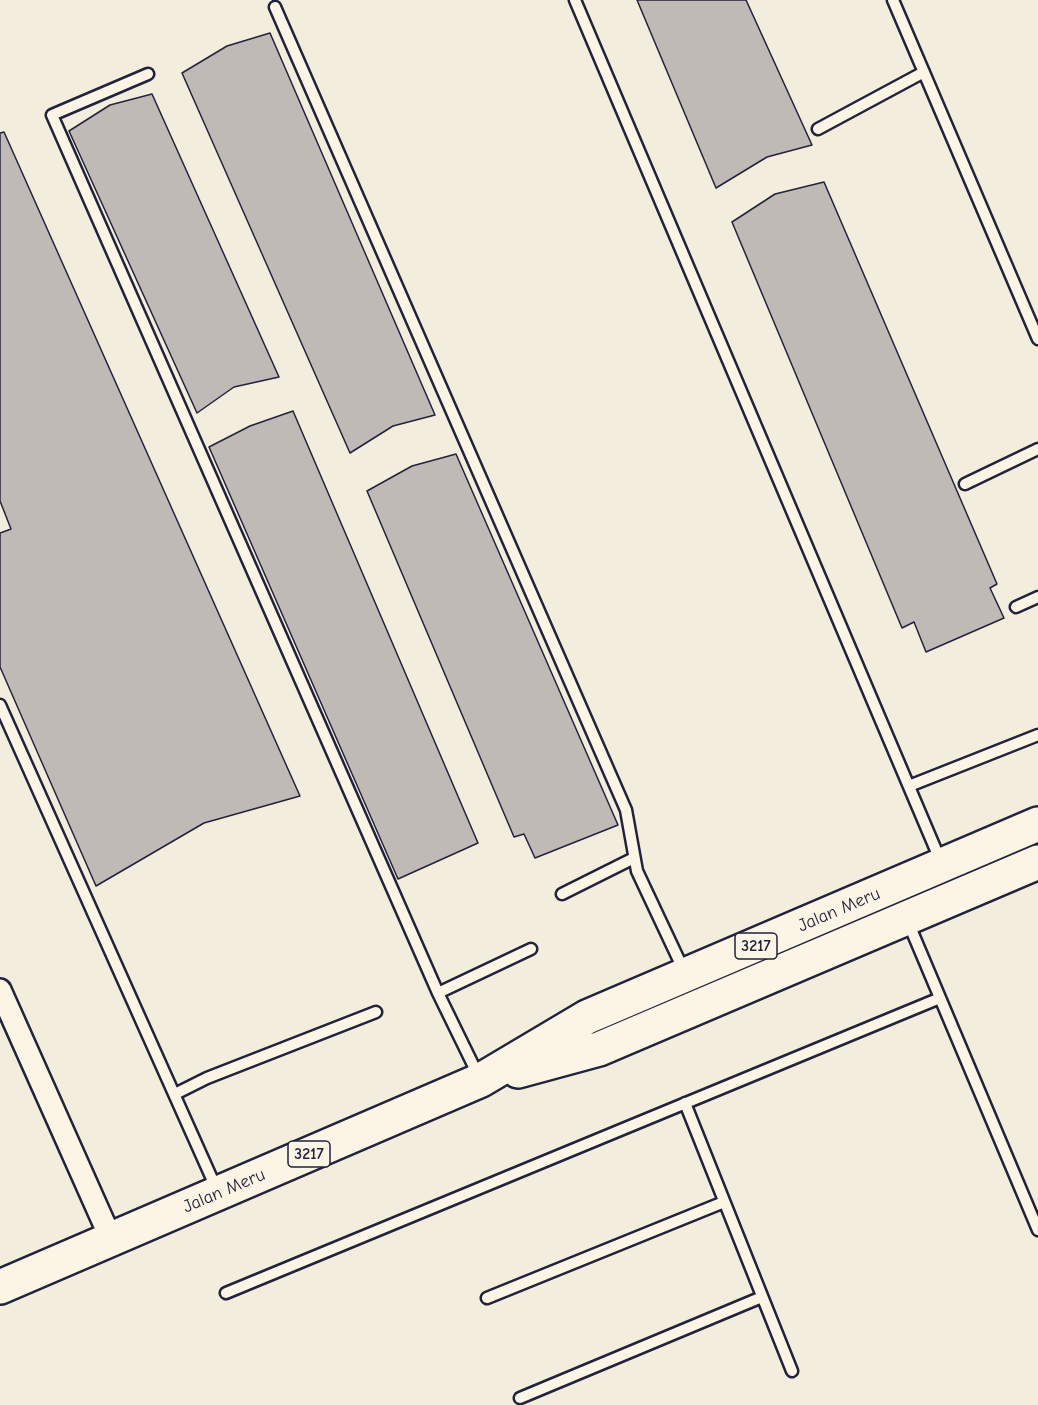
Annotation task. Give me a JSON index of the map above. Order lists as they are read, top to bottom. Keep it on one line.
{"streets":{"main road":["Jalan Meru","3217"]}}
